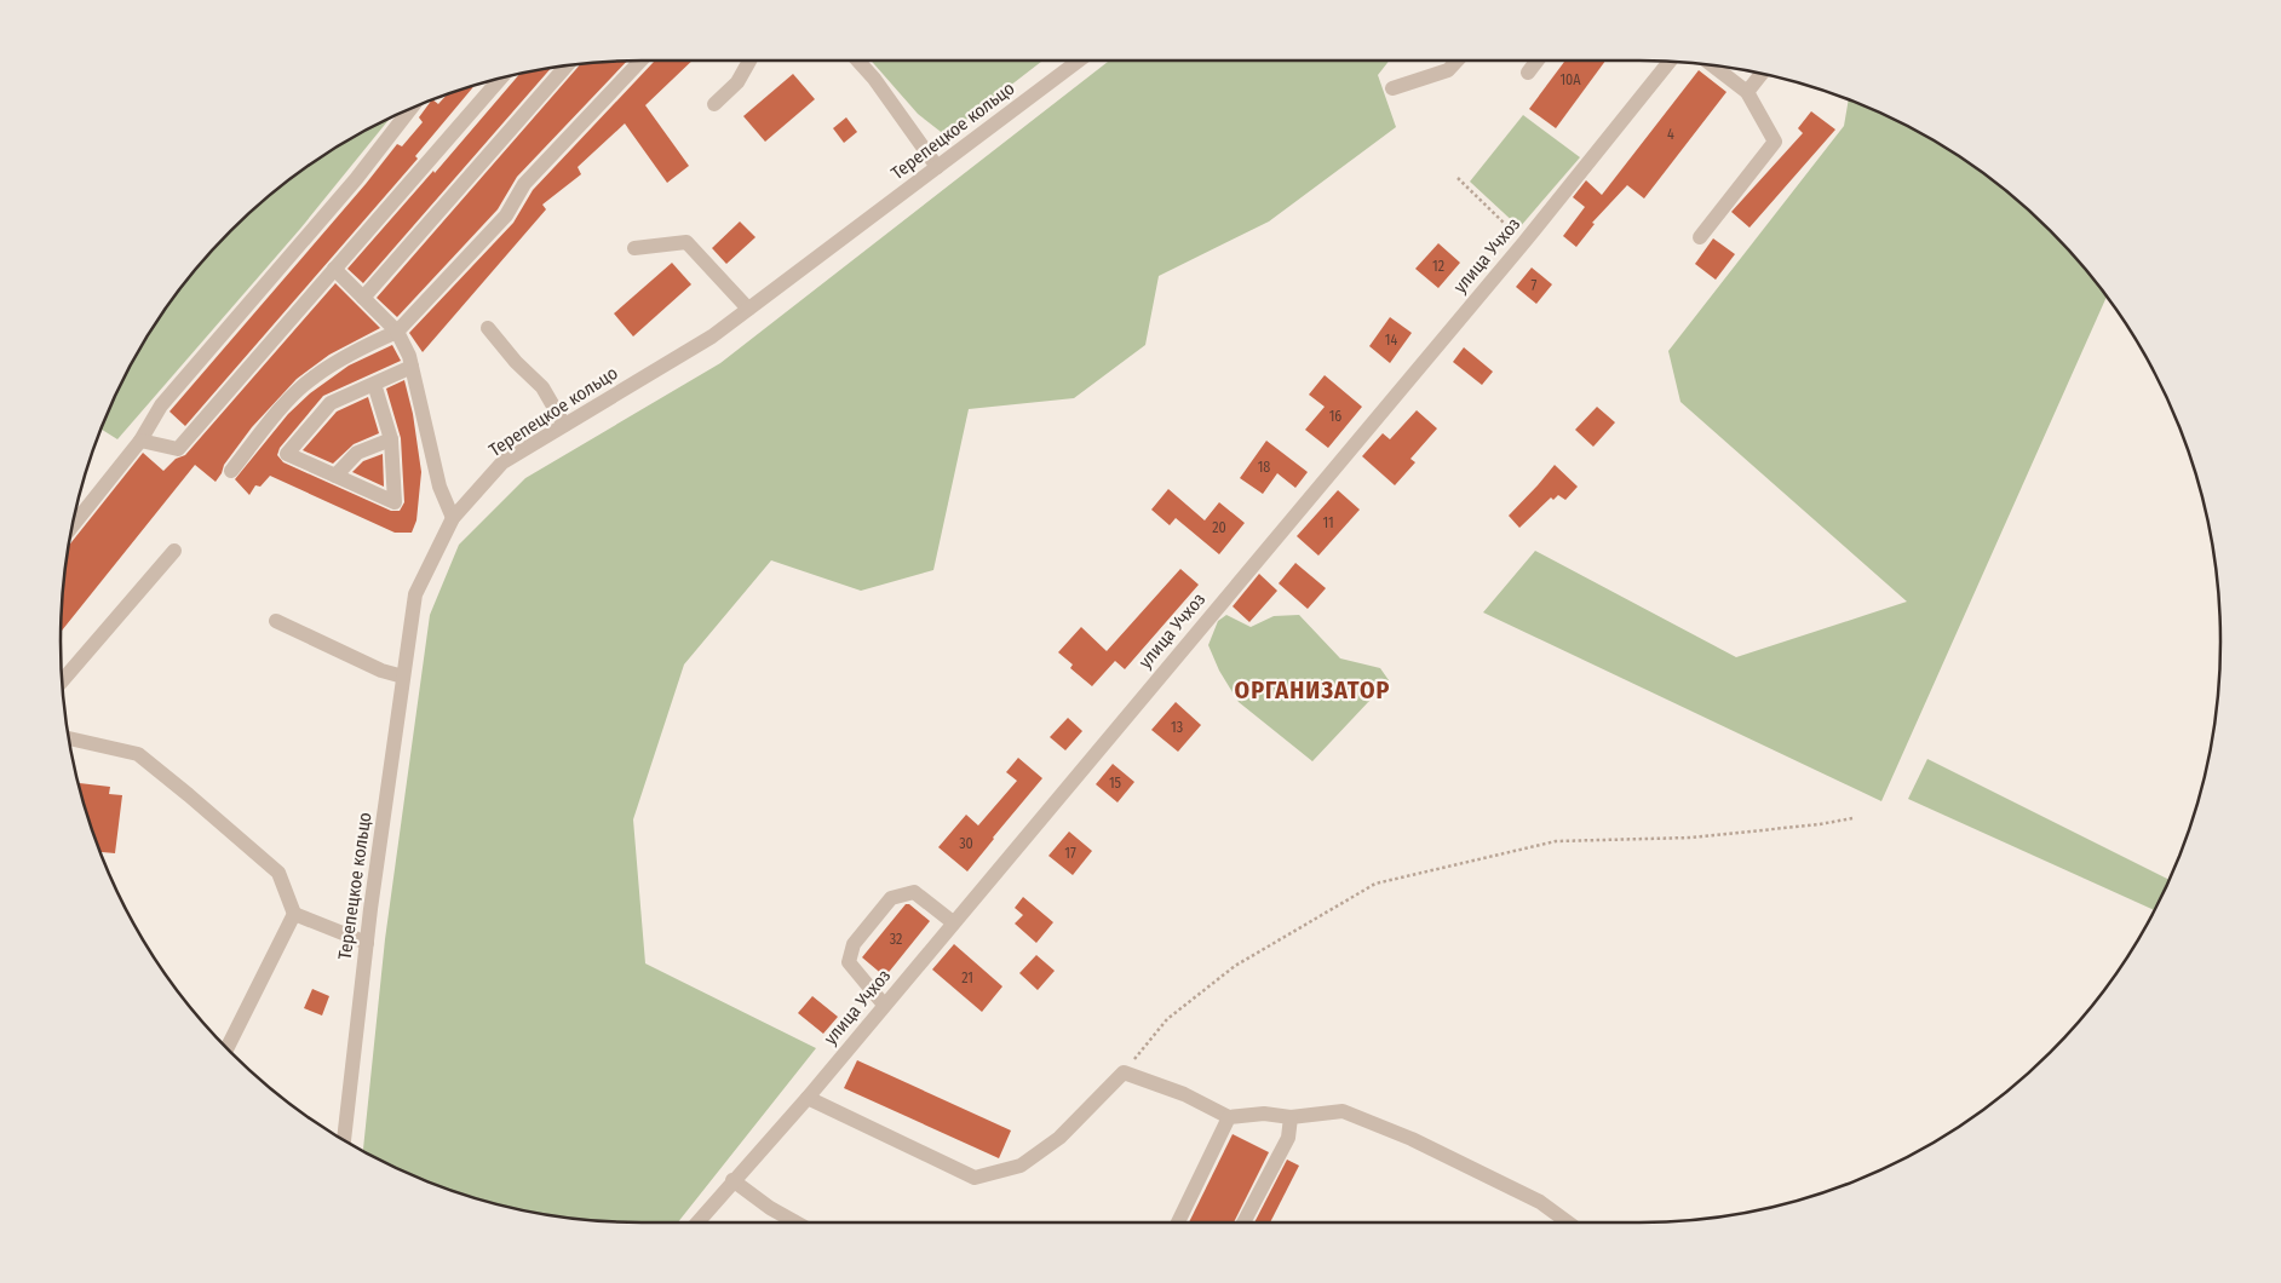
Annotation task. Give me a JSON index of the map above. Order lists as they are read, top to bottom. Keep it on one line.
{"streets":{"street":["Терепецкое кольцо","улица Учхоз"]},"districts":["ОРГАНИЗАТОР"],"house_numbers":["10А","4","12","7","14","16","18","11","20","13","15","30","17","32","21"]}
